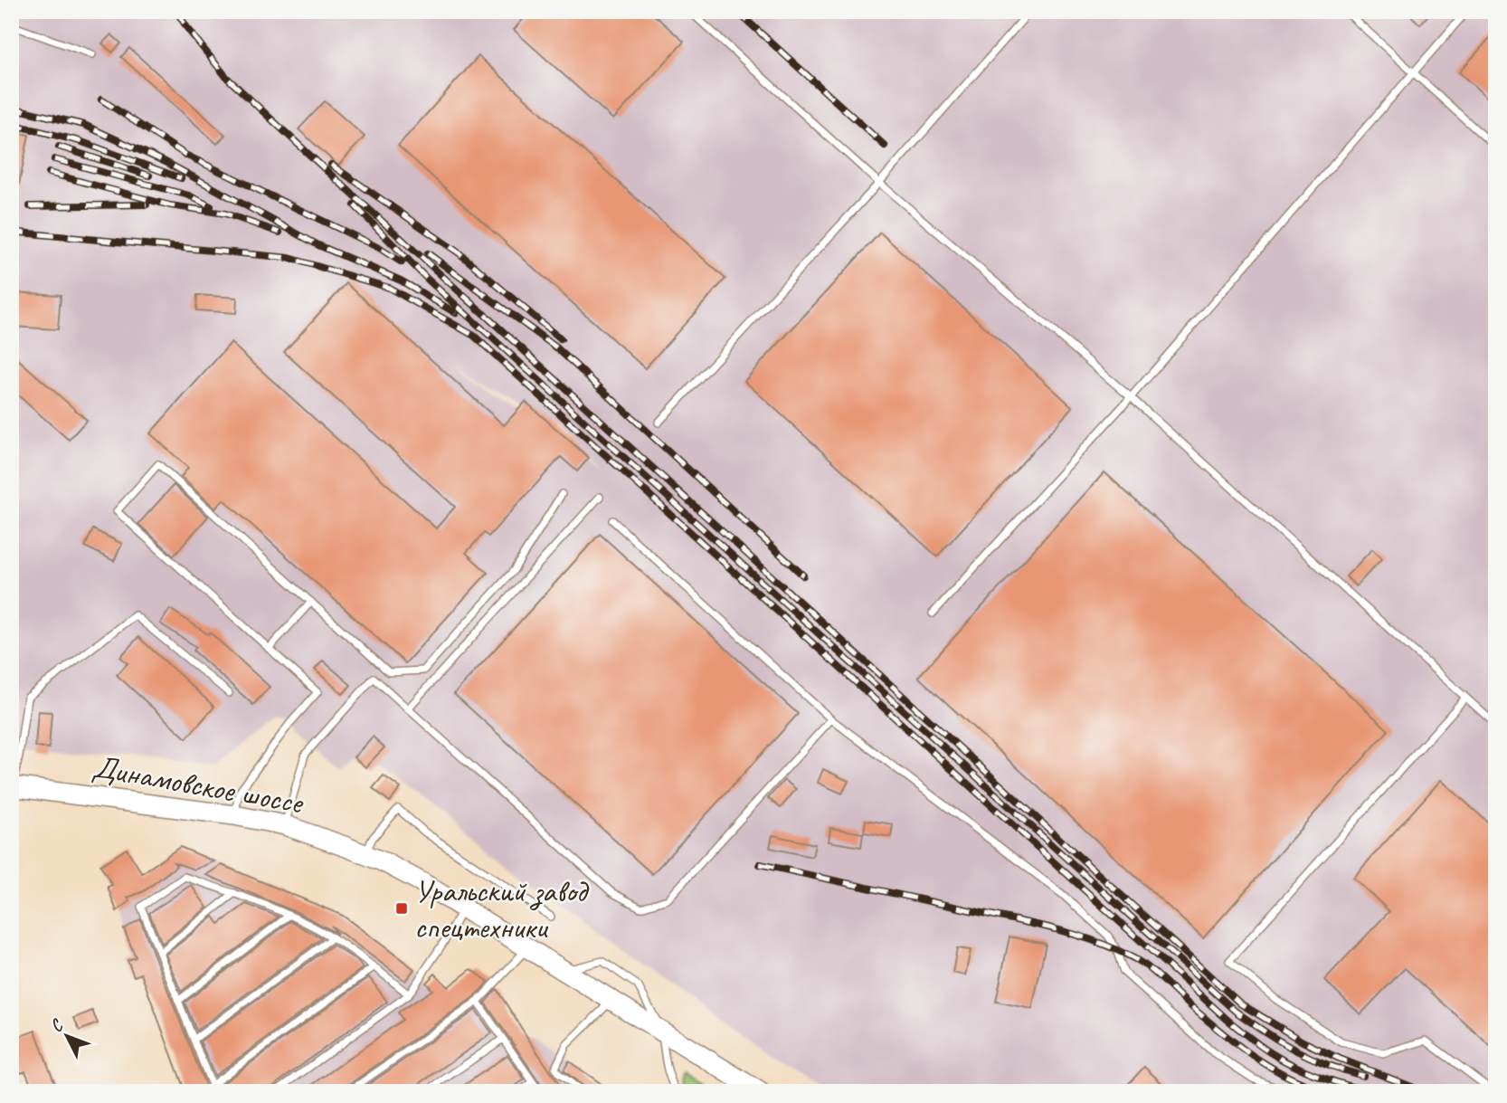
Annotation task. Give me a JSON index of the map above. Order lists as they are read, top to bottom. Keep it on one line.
{"streets":{"main road":["Динамовское шоссе"]},"places":{"transit":["Уральский завод спецтехники"]},"north":"top left"}
